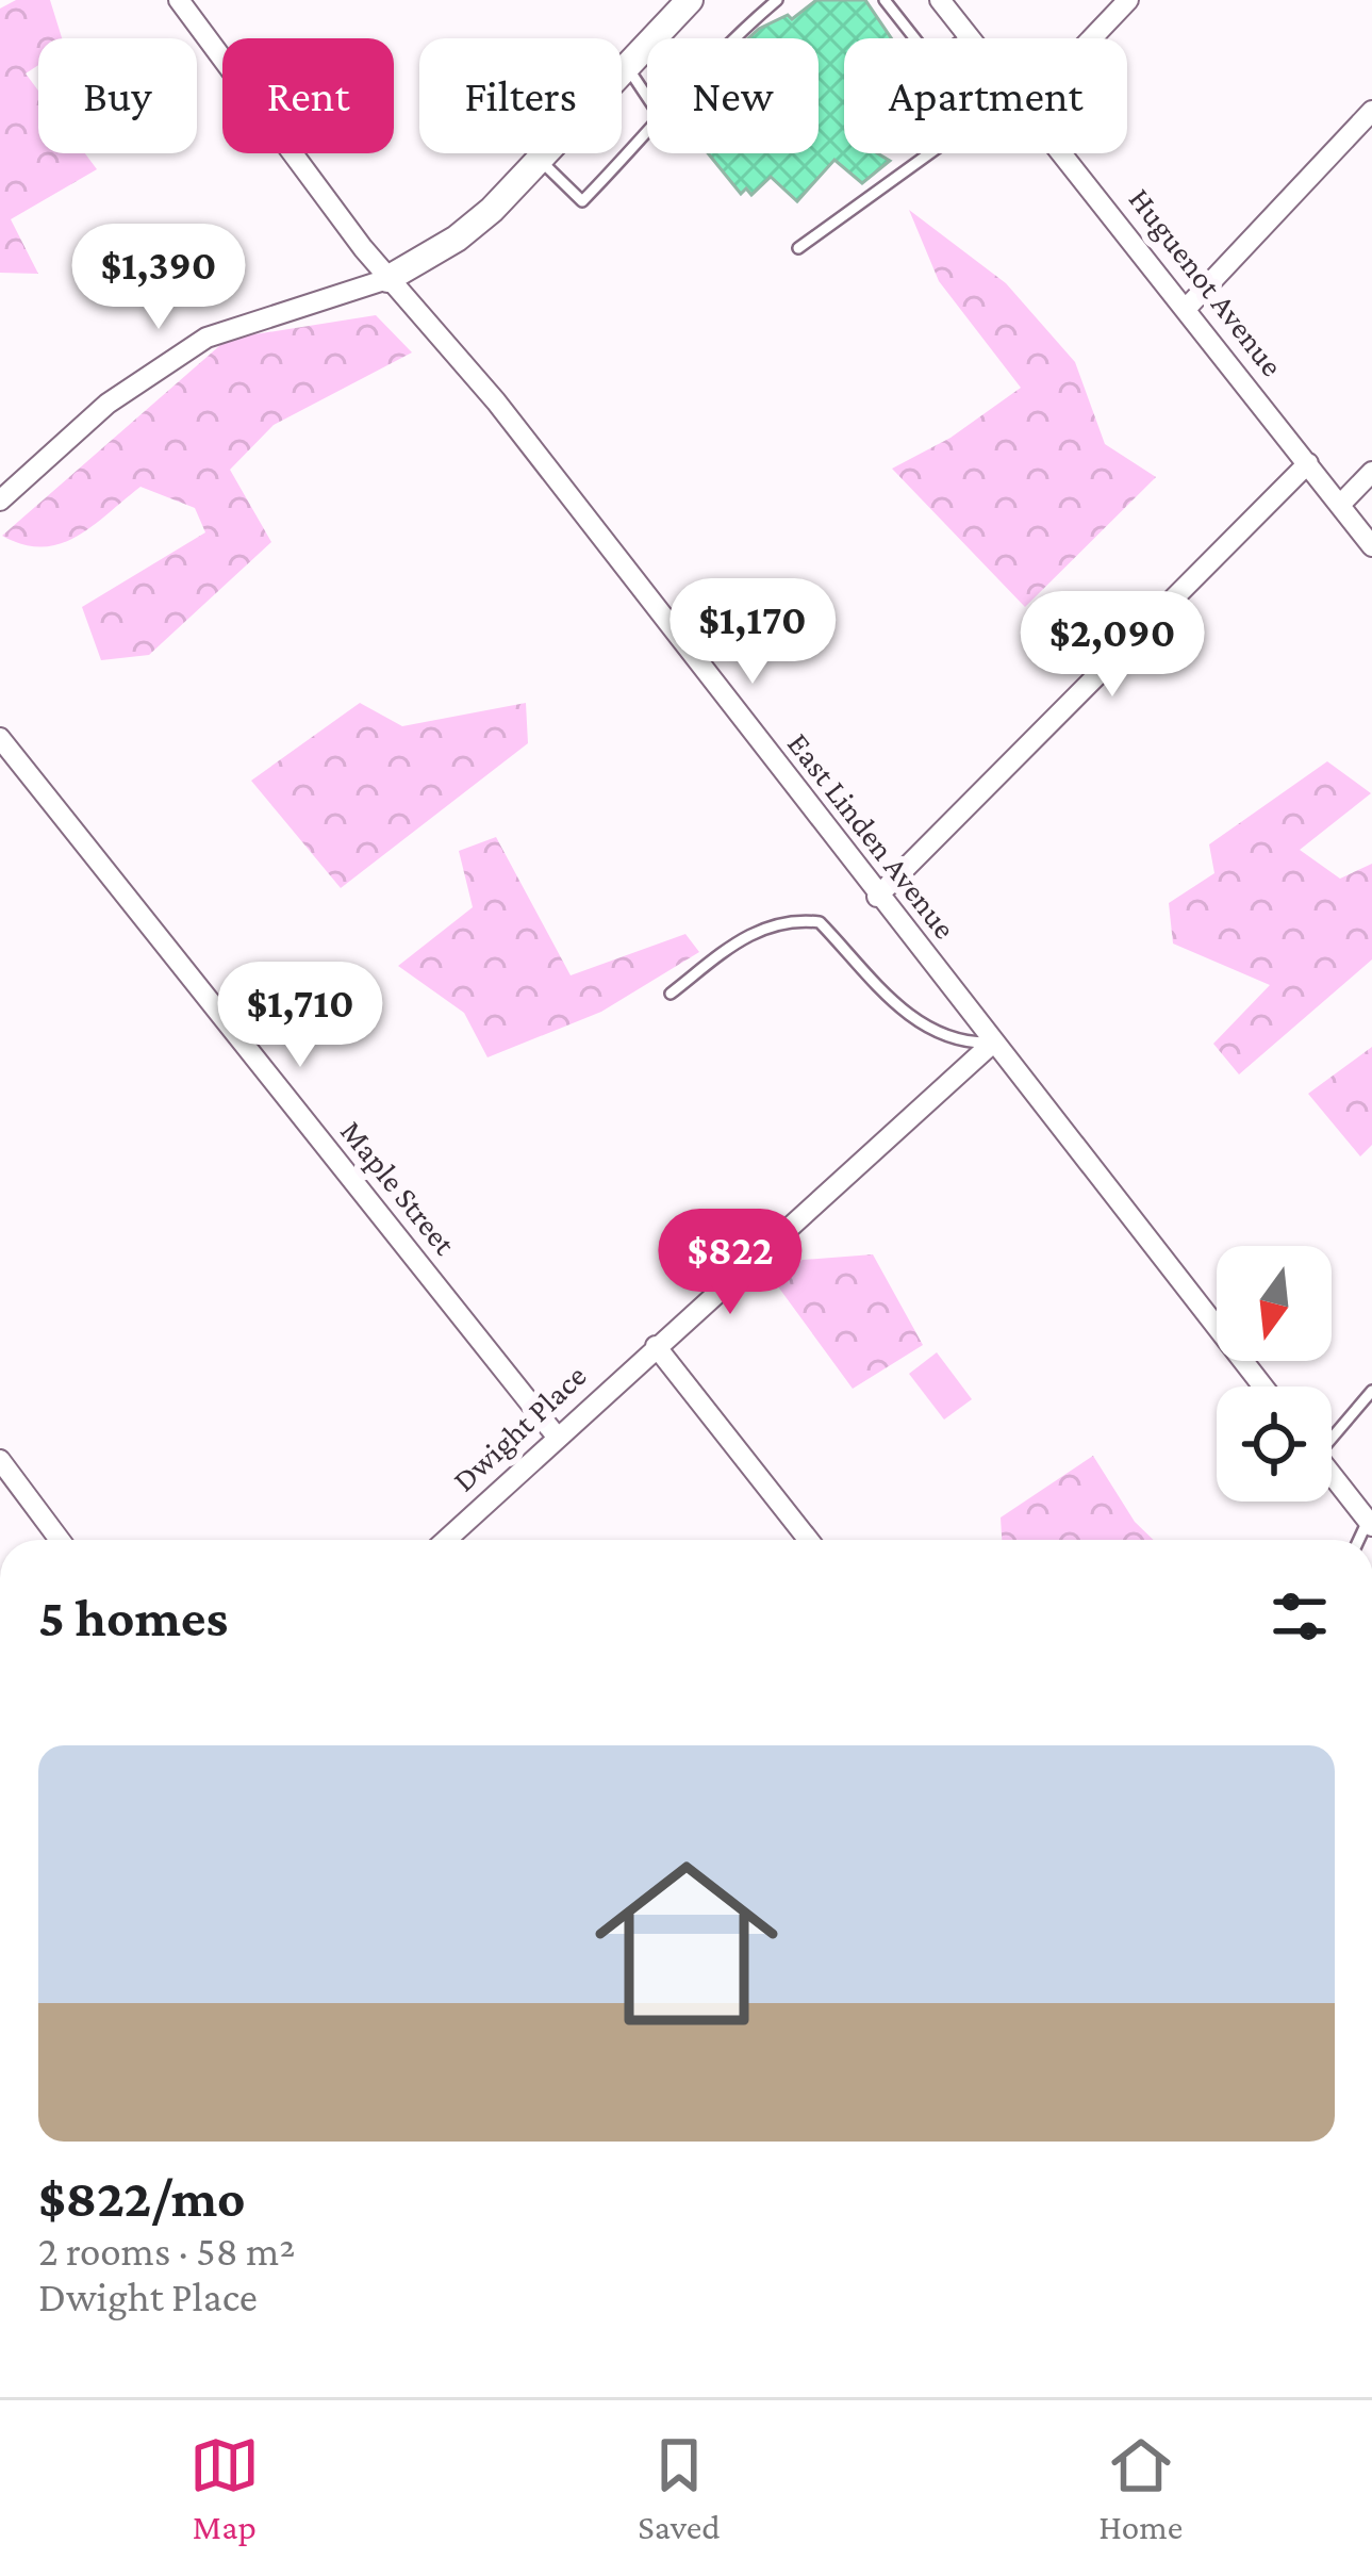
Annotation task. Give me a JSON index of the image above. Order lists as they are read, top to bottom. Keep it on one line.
{"streets":{"street":["Huguenot Avenue","East Linden Avenue","Maple Street","Dwight Place"]},"crossings":[["East Linden Avenue","Dwight Place"],["Maple Street","Dwight Place"]],"north":"bottom","page":{"chip":["Buy","Rent","Filters","New","Apartment"],"price":["$1,390","$1,170","$2,090","$1,710","$822"],"heading":"5 homes","list":[{"name":"$822/mo","note":"2 rooms · 58 m² · Dwight Place"}],"tabs":["Map","Saved","Home"]}}
